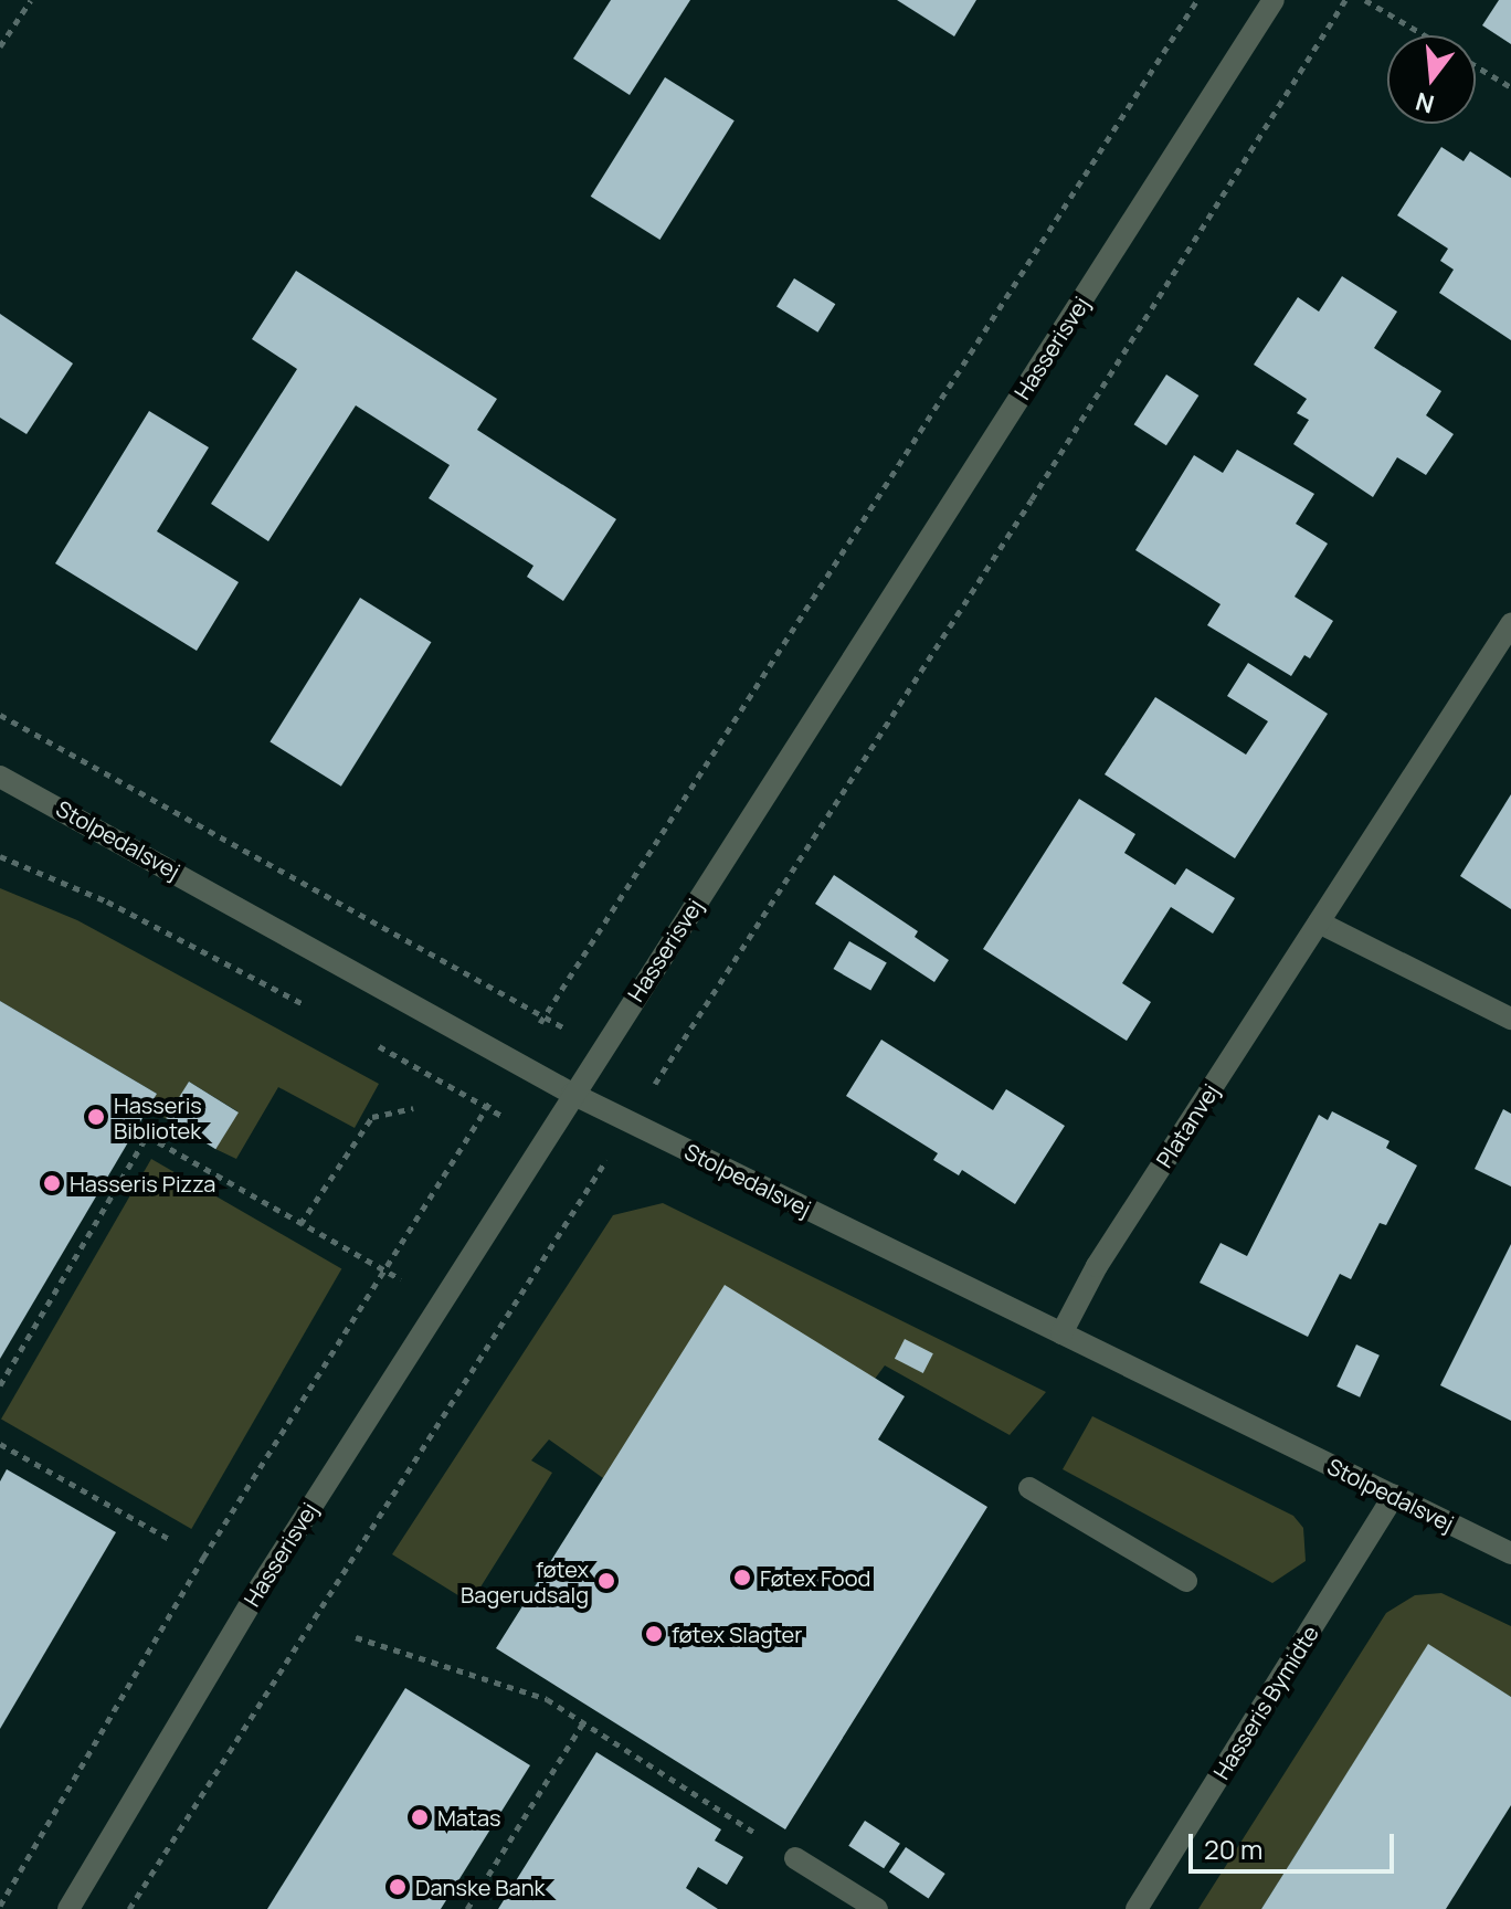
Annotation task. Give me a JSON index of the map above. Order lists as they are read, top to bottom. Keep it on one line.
{"streets":{"street":["Hasserisvej","Stolpedalsvej","Platanvej","Hasseris Bymidte"]},"crossings":[["Hasserisvej","Stolpedalsvej"],["Stolpedalsvej","Platanvej"],["Stolpedalsvej","Hasseris Bymidte"]],"places":["Hasseris Bibliotek","Hasseris Pizza","Føtex Food","føtex Bagerudsalg","føtex Slagter","Matas","Danske Bank"],"scale_bar":"20 m","north":"bottom"}
